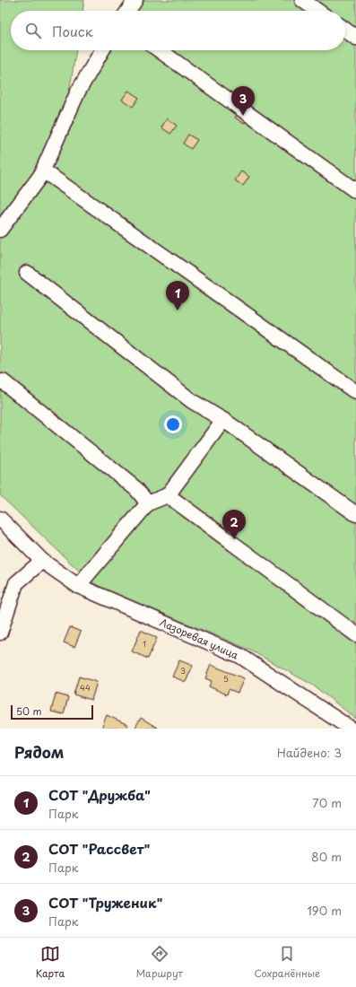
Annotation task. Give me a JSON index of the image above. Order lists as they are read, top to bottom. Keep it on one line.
{"streets":{"street":["Лазоревая улица"]},"house_numbers":["1","3","5","44"],"scale_bar":"50 m","page":{"search":"Поиск","pins":["3","1","2"],"scale":"50 m","heading":["Рядом","Найдено: 3"],"list":[{"mark":"1","name":"СОТ \"Дружба\"","note":"Парк","value":"70 m"},{"mark":"2","name":"СОТ \"Рассвет\"","note":"Парк","value":"80 m"},{"mark":"3","name":"СОТ \"Труженик\"","note":"Парк","value":"190 m"}],"nav":["Карта","Маршрут","Сохранённые"]}}
